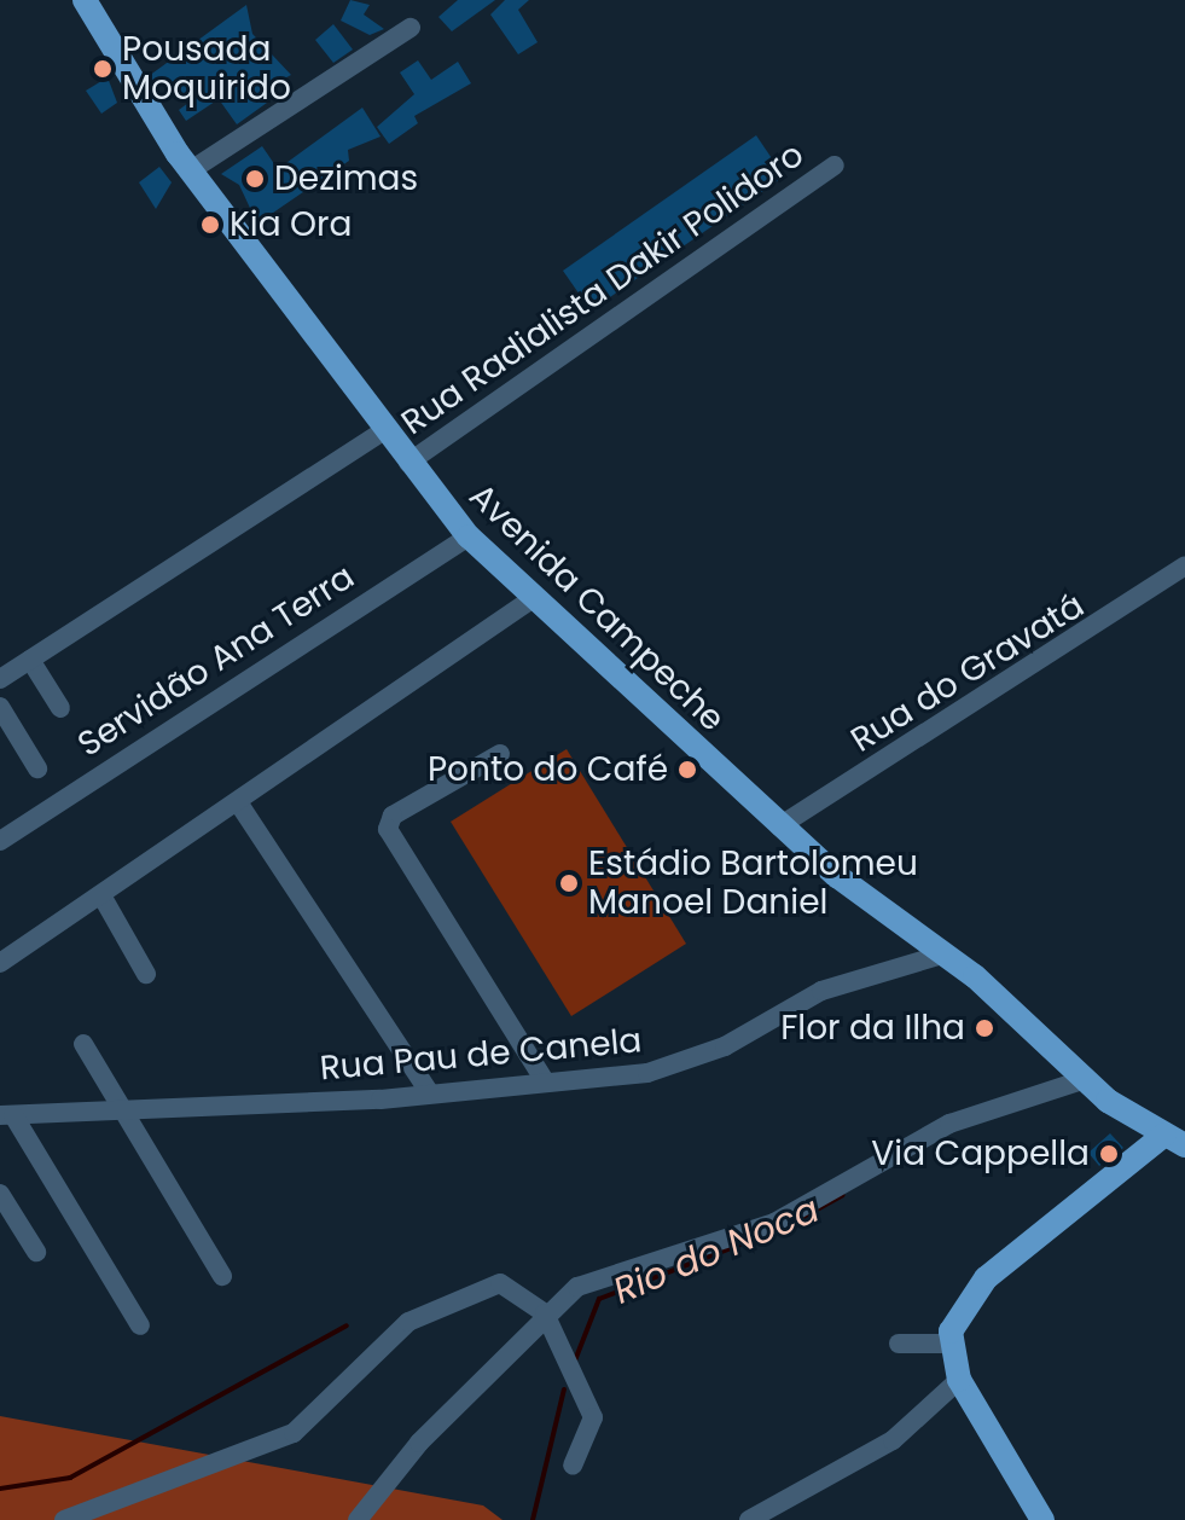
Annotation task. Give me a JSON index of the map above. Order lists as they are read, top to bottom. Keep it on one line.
{"streets":{"main road":["Avenida Campeche"],"street":["Rua Radialista Dakir Polidoro","Servidão Ana Terra","Rua do Gravatá","Rua Pau de Canela"]},"crossings":[["Rua Radialista Dakir Polidoro","Avenida Campeche"],["Avenida Campeche","Servidão Ana Terra"],["Avenida Campeche","Rua do Gravatá"],["Avenida Campeche","Rua Pau de Canela"]],"water":["Rio do Noca"],"places":["Pousada Moquirido","Dezimas","Kia Ora","Ponto do Café","Estádio Bartolomeu Manoel Daniel","Flor da Ilha","Via Cappella"]}
